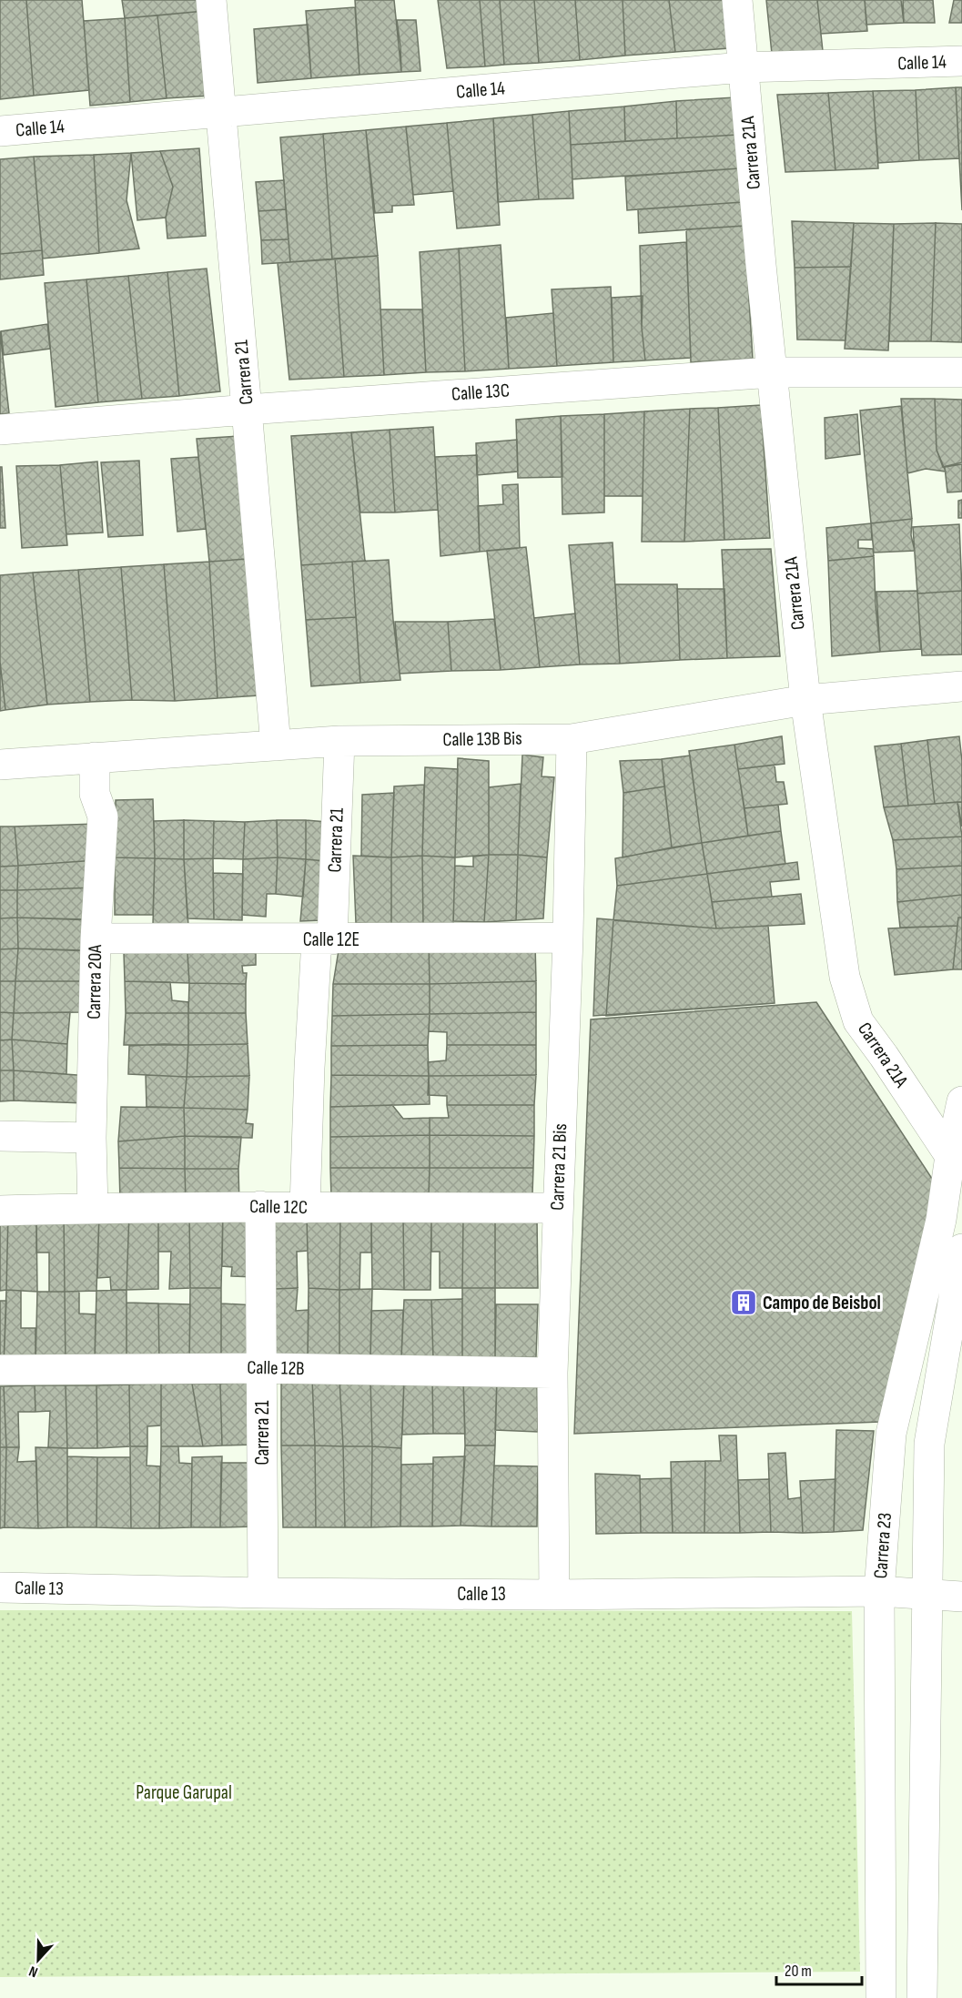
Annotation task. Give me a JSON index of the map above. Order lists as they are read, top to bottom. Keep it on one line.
{"streets":{"street":["Calle 14","Carrera 21A","Carrera 21","Calle 13C","Calle 13B Bis","Calle 12E","Carrera 20A","Carrera 21 Bis","Calle 12C","Calle 12B","Carrera 23","Calle 13"]},"crossings":[["Calle 14","Carrera 21A"],["Calle 14","Carrera 21"],["Carrera 21A","Calle 13C"],["Carrera 21A","Calle 13B Bis"],["Carrera 21A","Carrera 23"],["Carrera 21","Calle 13C"],["Carrera 21","Calle 13B Bis"],["Carrera 21","Calle 12E"],["Carrera 21","Calle 12C"],["Carrera 21","Calle 12B"],["Carrera 21","Calle 13"],["Calle 13B Bis","Carrera 20A"],["Calle 13B Bis","Carrera 21 Bis"],["Calle 12E","Carrera 20A"],["Calle 12E","Carrera 21 Bis"],["Carrera 20A","Calle 12C"],["Carrera 21 Bis","Calle 12C"],["Carrera 21 Bis","Calle 12B"],["Carrera 21 Bis","Calle 13"],["Carrera 23","Calle 13"]],"parks":["Parque Garupal"],"places":{"building":["Campo de Beisbol"]},"scale_bar":"20 m","north":"bottom"}
